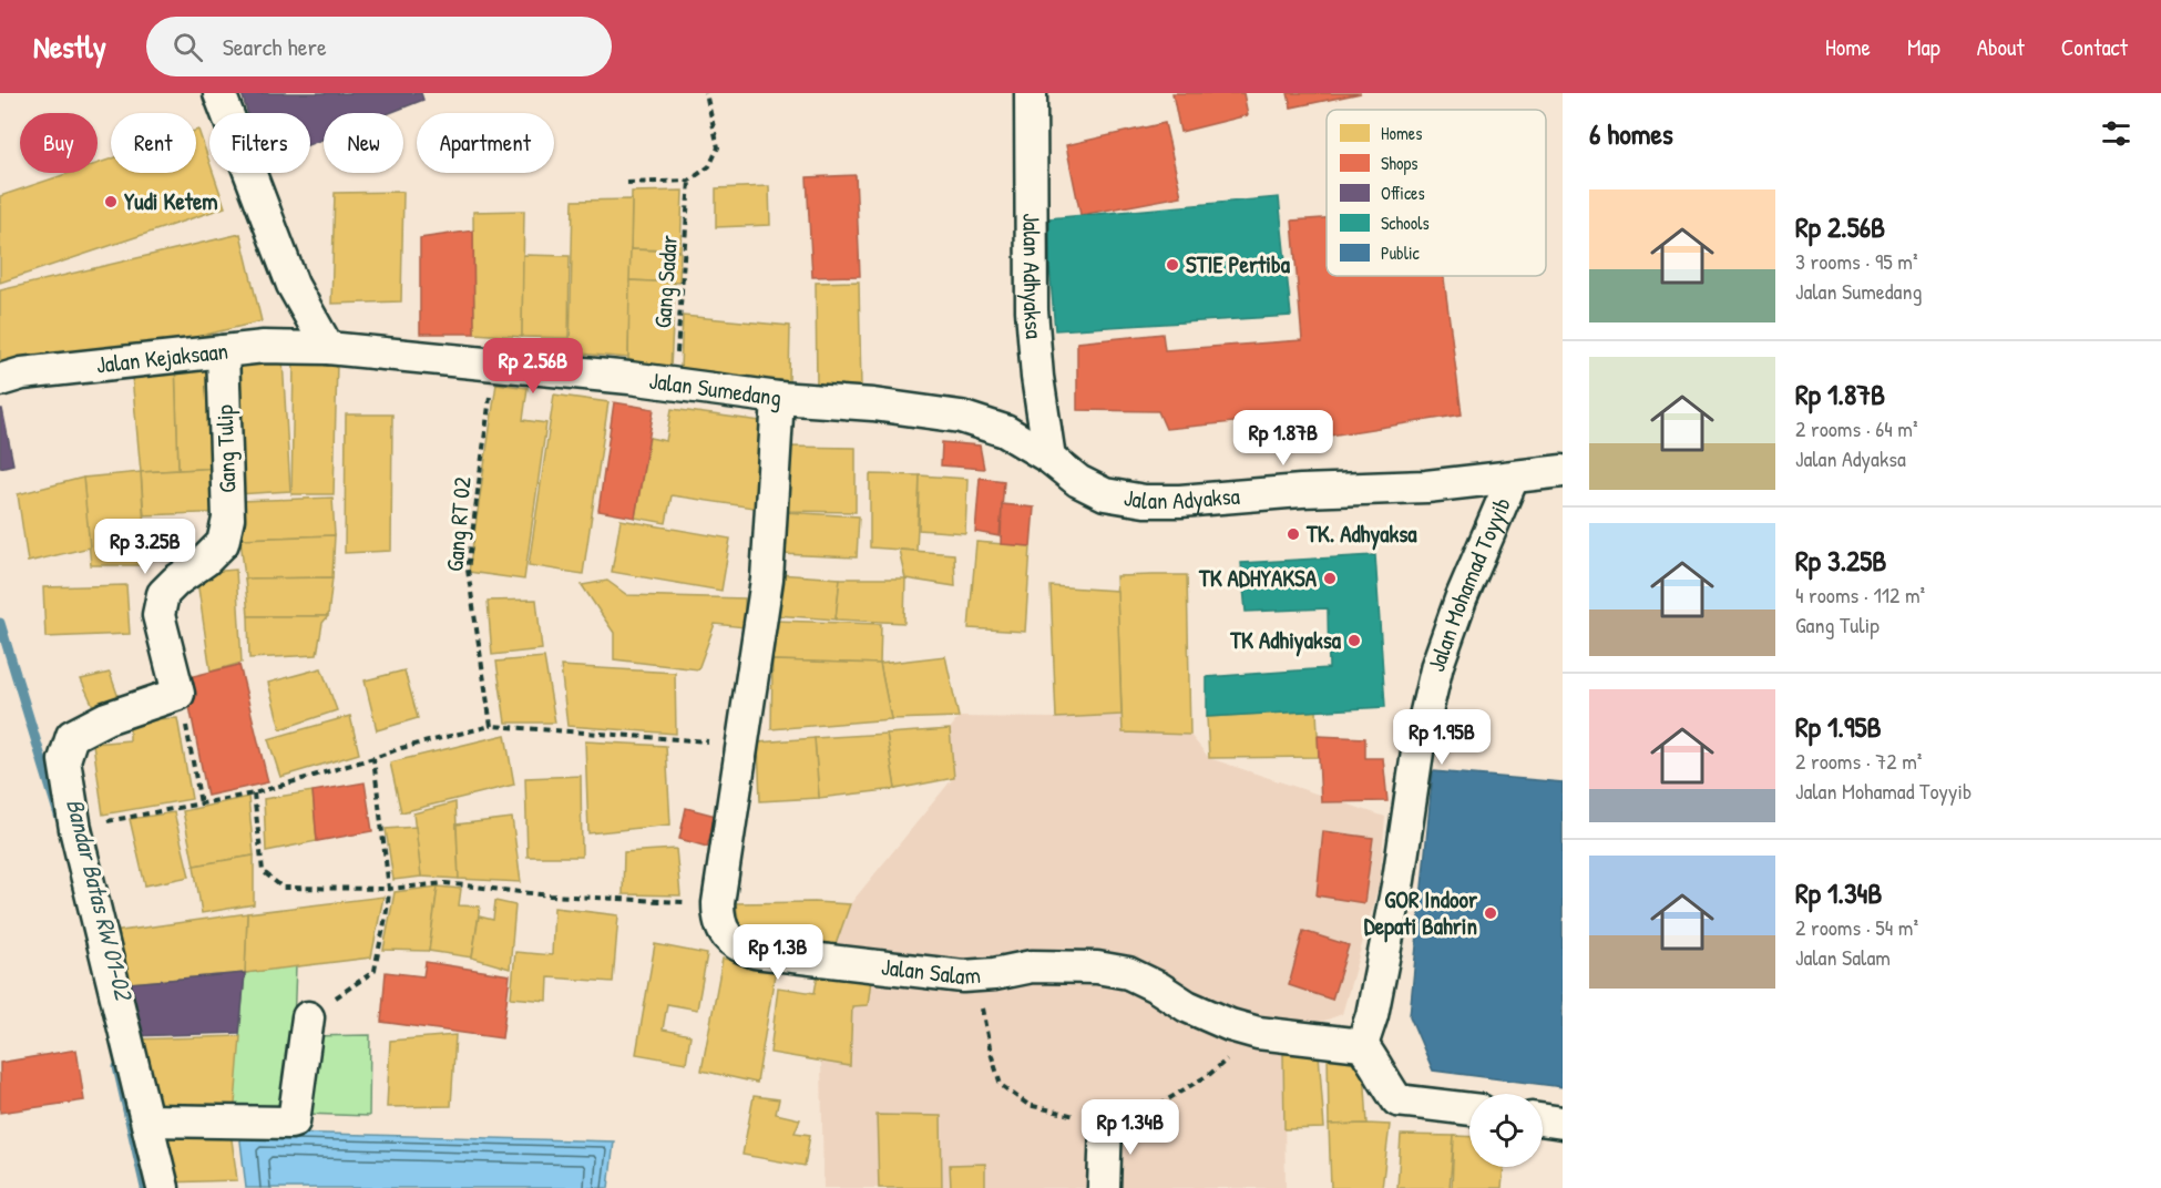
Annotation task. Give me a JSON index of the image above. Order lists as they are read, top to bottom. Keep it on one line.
{"streets":{"street":["Jalan Adhyaksa","Jalan Kejaksaan","Jalan Sumedang","Gang Tulip","Jalan Adyaksa","Jalan Mohamad Toyyib","Jalan Salam"],"path":["Gang Sadar","Gang RT 02"]},"crossings":[["Jalan Adhyaksa","Jalan Sumedang"],["Jalan Adhyaksa","Jalan Adyaksa"],["Gang Sadar","Jalan Sumedang"],["Jalan Kejaksaan","Jalan Sumedang"],["Jalan Kejaksaan","Gang Tulip"],["Jalan Sumedang","Jalan Adyaksa"],["Jalan Sumedang","Gang RT 02"],["Jalan Sumedang","Jalan Salam"],["Jalan Adyaksa","Jalan Mohamad Toyyib"],["Jalan Mohamad Toyyib","Jalan Salam"]],"water":["Bandar Batas RW 01-02"],"places":["Yudi Ketem","STIE Pertiba","TK. Adhyaksa","TK ADHYAKSA","TK Adhiyaksa","GOR Indoor Depati Bahrin"],"legend":["Homes","Shops","Offices","Schools","Public"],"page":{"header":"Nestly","search":"Search here","nav":["Home","Map","About","Contact"],"heading":"6 homes","chip":["Buy","Rent","Filters","New","Apartment"],"list":[{"name":"Rp 2.56B","note":"3 rooms · 95 m² · Jalan Sumedang"},{"name":"Rp 1.87B","note":"2 rooms · 64 m² · Jalan Adyaksa"},{"name":"Rp 3.25B","note":"4 rooms · 112 m² · Gang Tulip"},{"name":"Rp 1.95B","note":"2 rooms · 72 m² · Jalan Mohamad Toyyib"},{"name":"Rp 1.34B","note":"2 rooms · 54 m² · Jalan Salam"}],"price":["Rp 2.56B","Rp 1.87B","Rp 3.25B","Rp 1.95B","Rp 1.3B","Rp 1.34B"]}}
